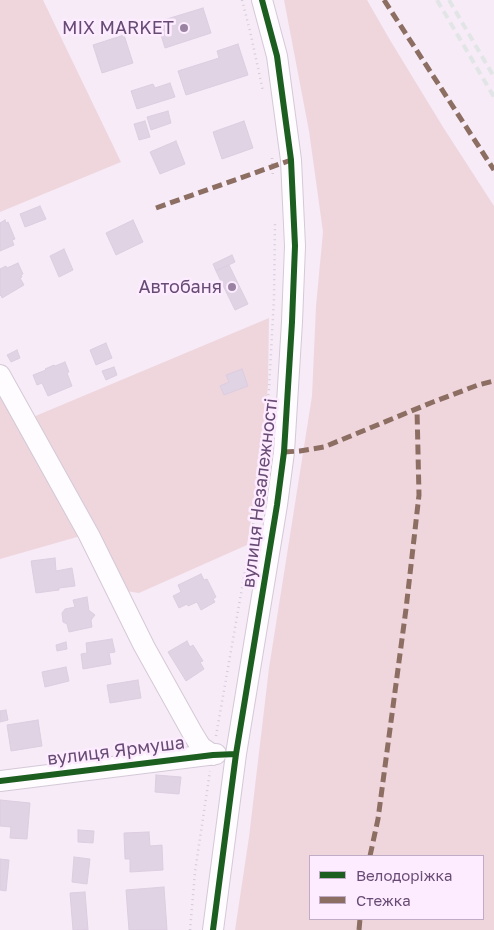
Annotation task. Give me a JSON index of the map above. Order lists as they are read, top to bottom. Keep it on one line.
{"streets":{"street":["вулиця Незалежності","вулиця Ярмуша"]},"crossings":[["вулиця Незалежності","вулиця Ярмуша"]],"places":["MIX MARKET","Автобаня"],"legend":["Велодоріжка","Стежка"]}
